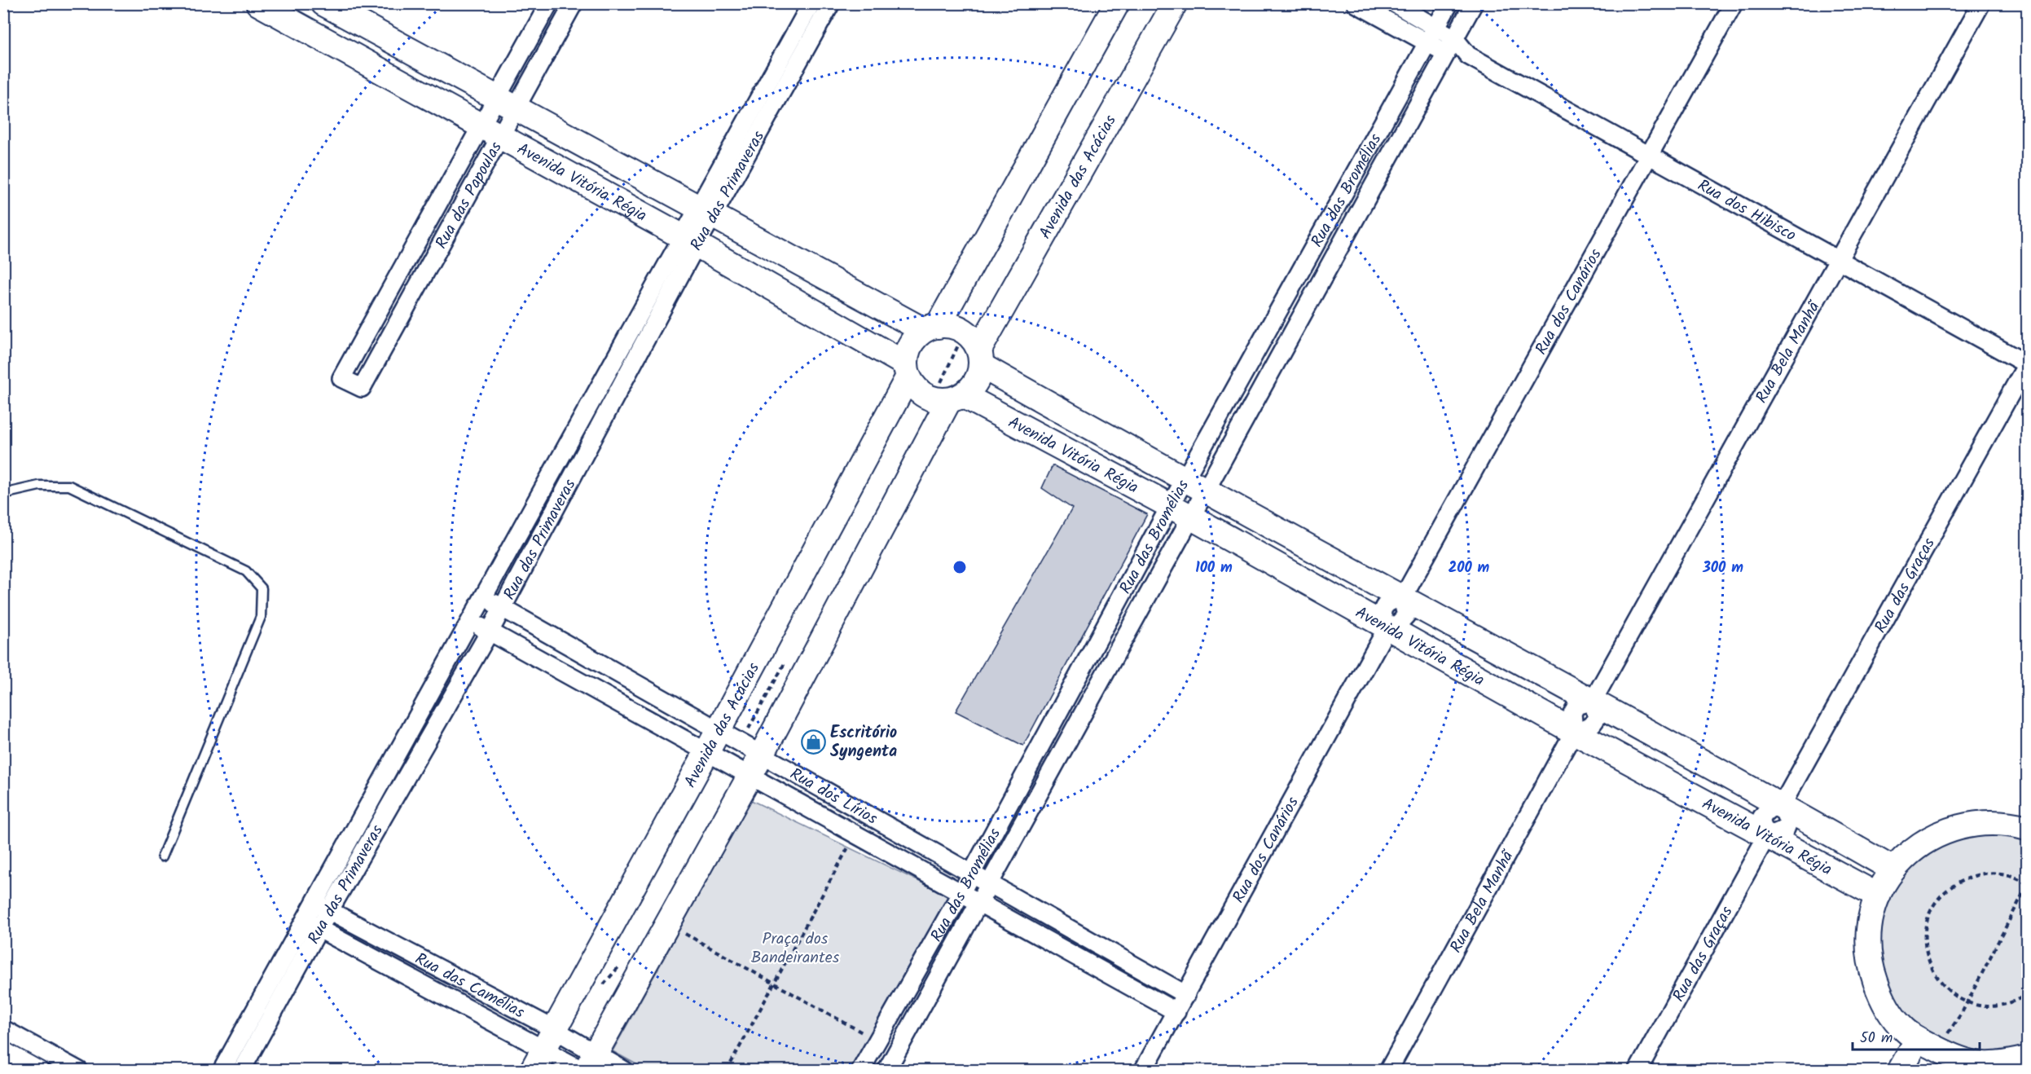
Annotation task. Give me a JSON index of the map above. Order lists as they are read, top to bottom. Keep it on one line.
{"streets":{"street":["Avenida das Acácias","Avenida Vitória Régia","Rua das Primaveras","Rua das Bromélias","Rua das Papoulas","Rua dos Hibisco","Rua dos Canários","Rua Bela Manhã","Rua das Graças","Rua dos Lírios","Rua das Camélias"]},"crossings":[["Avenida das Acácias","Avenida Vitória Régia"],["Avenida das Acácias","Rua dos Lírios"],["Avenida das Acácias","Rua das Camélias"],["Avenida Vitória Régia","Rua das Primaveras"],["Avenida Vitória Régia","Rua das Bromélias"],["Avenida Vitória Régia","Rua das Papoulas"],["Avenida Vitória Régia","Rua dos Canários"],["Avenida Vitória Régia","Rua Bela Manhã"],["Avenida Vitória Régia","Rua das Graças"],["Rua das Primaveras","Rua dos Lírios"],["Rua das Primaveras","Rua das Camélias"],["Rua das Bromélias","Rua dos Hibisco"],["Rua das Bromélias","Rua dos Lírios"],["Rua dos Hibisco","Rua dos Canários"],["Rua dos Hibisco","Rua Bela Manhã"],["Rua dos Hibisco","Rua das Graças"],["Rua dos Canários","Rua dos Lírios"]],"parks":["Praça dos Bandeirantes"],"places":{"shop":["Escritório Syngenta"]},"scale_bar":"50 m","rings":["100 m","200 m","300 m"]}
